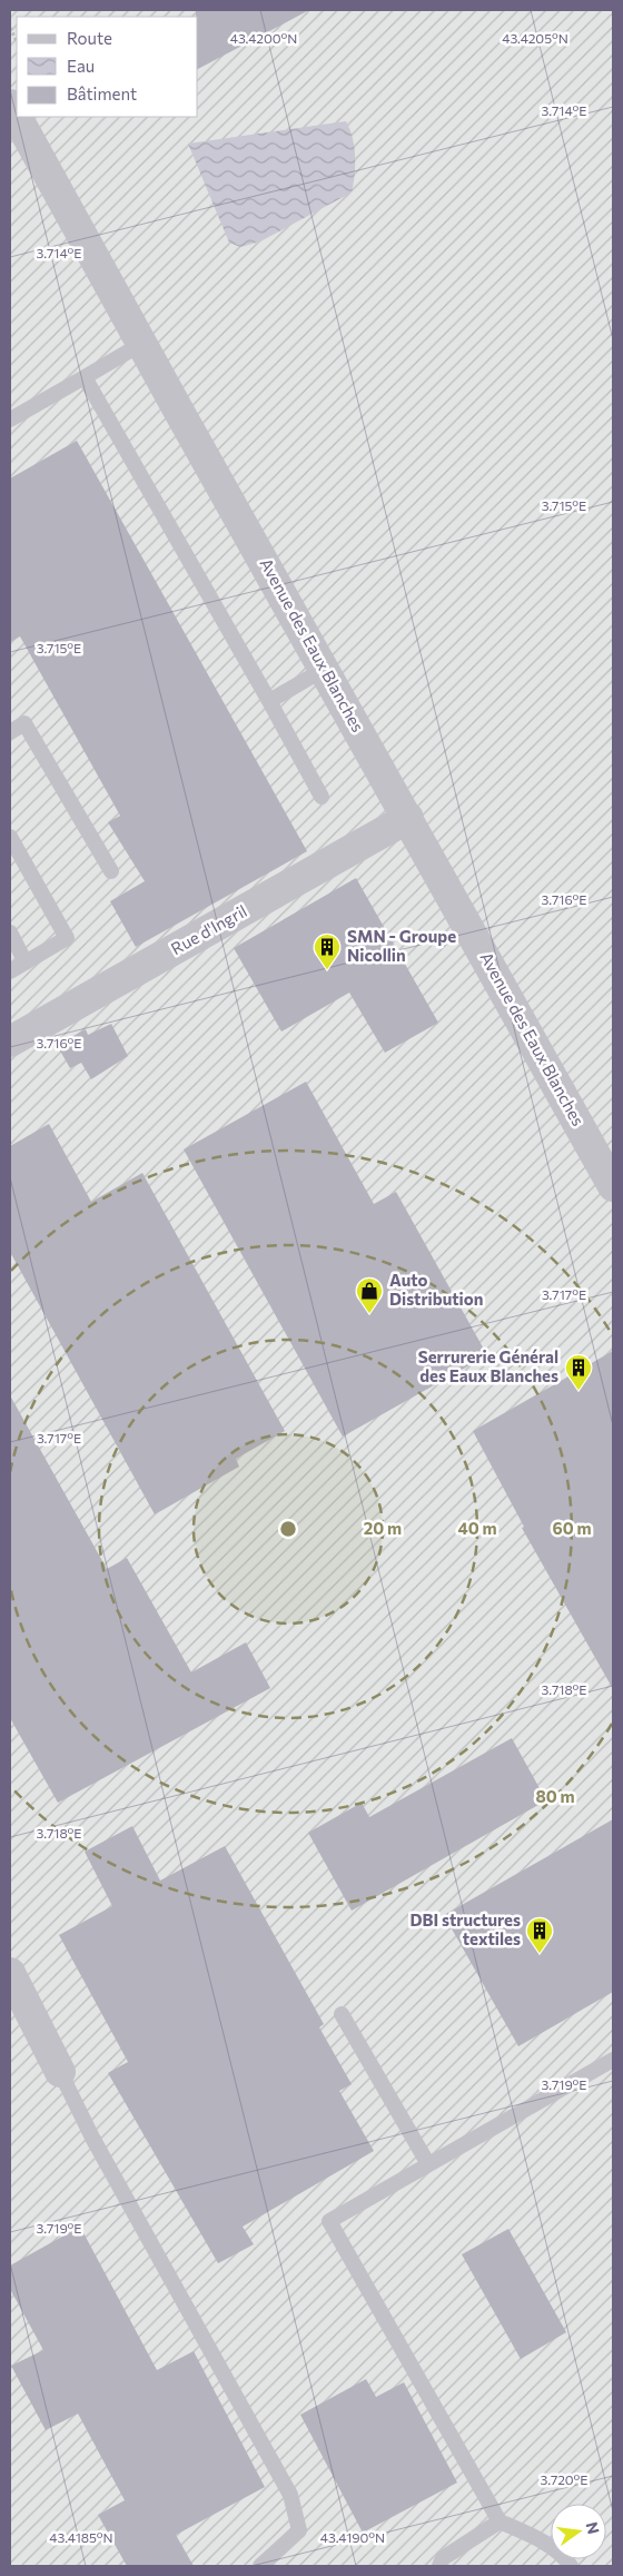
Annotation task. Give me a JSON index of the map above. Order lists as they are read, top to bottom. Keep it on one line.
{"streets":{"street":["Avenue des Eaux Blanches","Rue d'Ingril"]},"crossings":[["Avenue des Eaux Blanches","Rue d'Ingril"]],"places":{"building":["SMN - Groupe Nicollin","Serrurerie Général des Eaux Blanches","DBI structures textiles"],"shop":["Auto Distribution"]},"legend":["Route","Eau","Bâtiment"],"north":"right","coordinates":["43.4200°N","43.4205°N","3.714°E","3.715°E","3.716°E","3.717°E","3.718°E","3.719°E","3.720°E","43.4185°N","43.4190°N"],"rings":["20 m","40 m","60 m","80 m"]}
